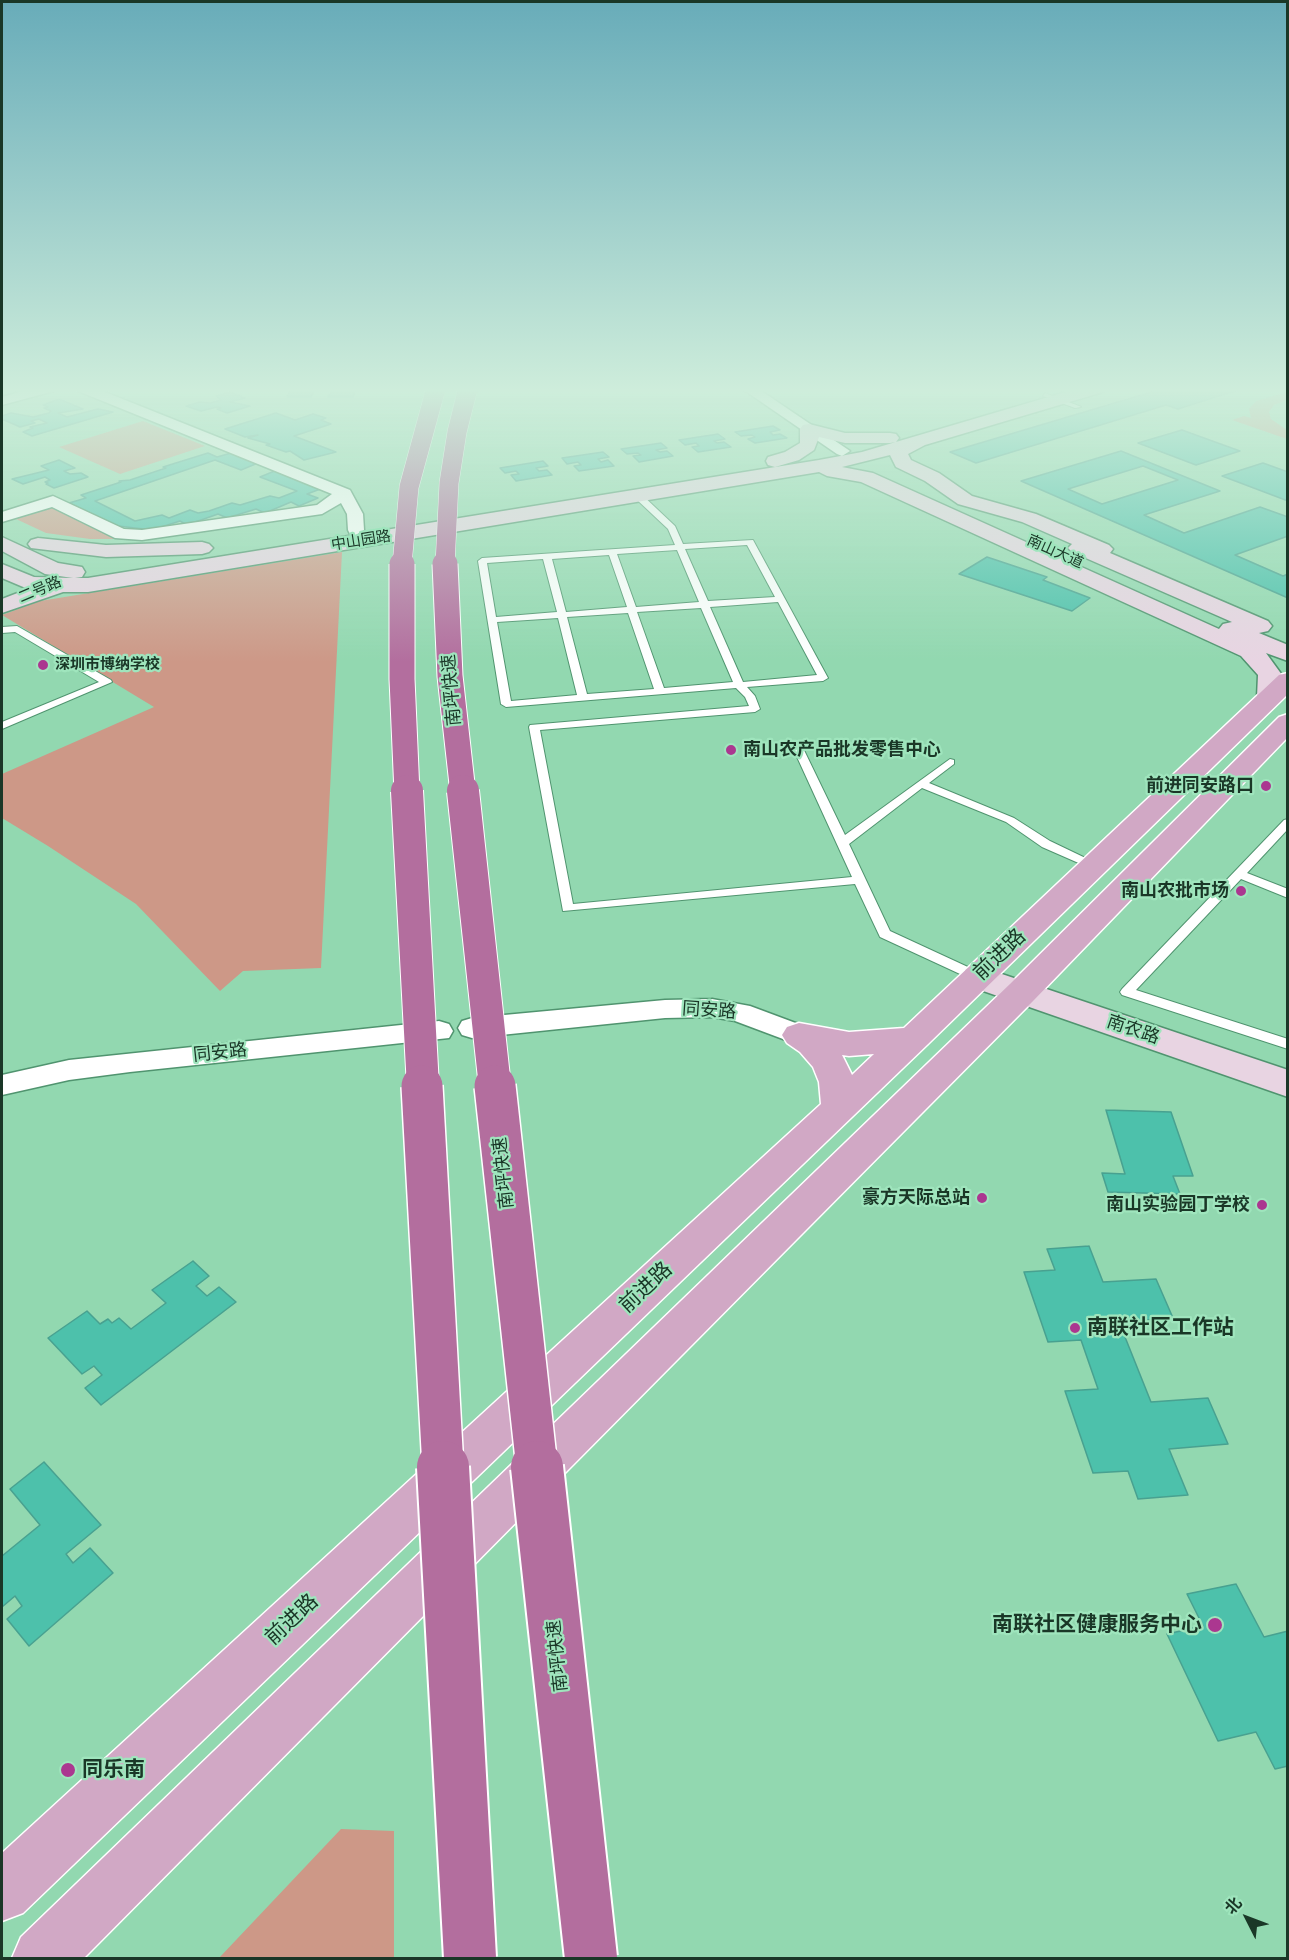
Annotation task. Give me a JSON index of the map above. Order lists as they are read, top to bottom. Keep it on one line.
{"streets":{"highway":["南坪快速"],"main road":["中山园路","南山大道","二号路","前进路","南农路"],"street":["同安路"]},"crossings":[["中山园路","二号路"],["前进路","南农路"]],"places":["深圳市博纳学校","南山农产品批发零售中心","前进同安路口","南山农批市场","豪方天际总站","南山实验园丁学校","南联社区工作站","南联社区健康服务中心","同乐南"],"north":"top left"}
